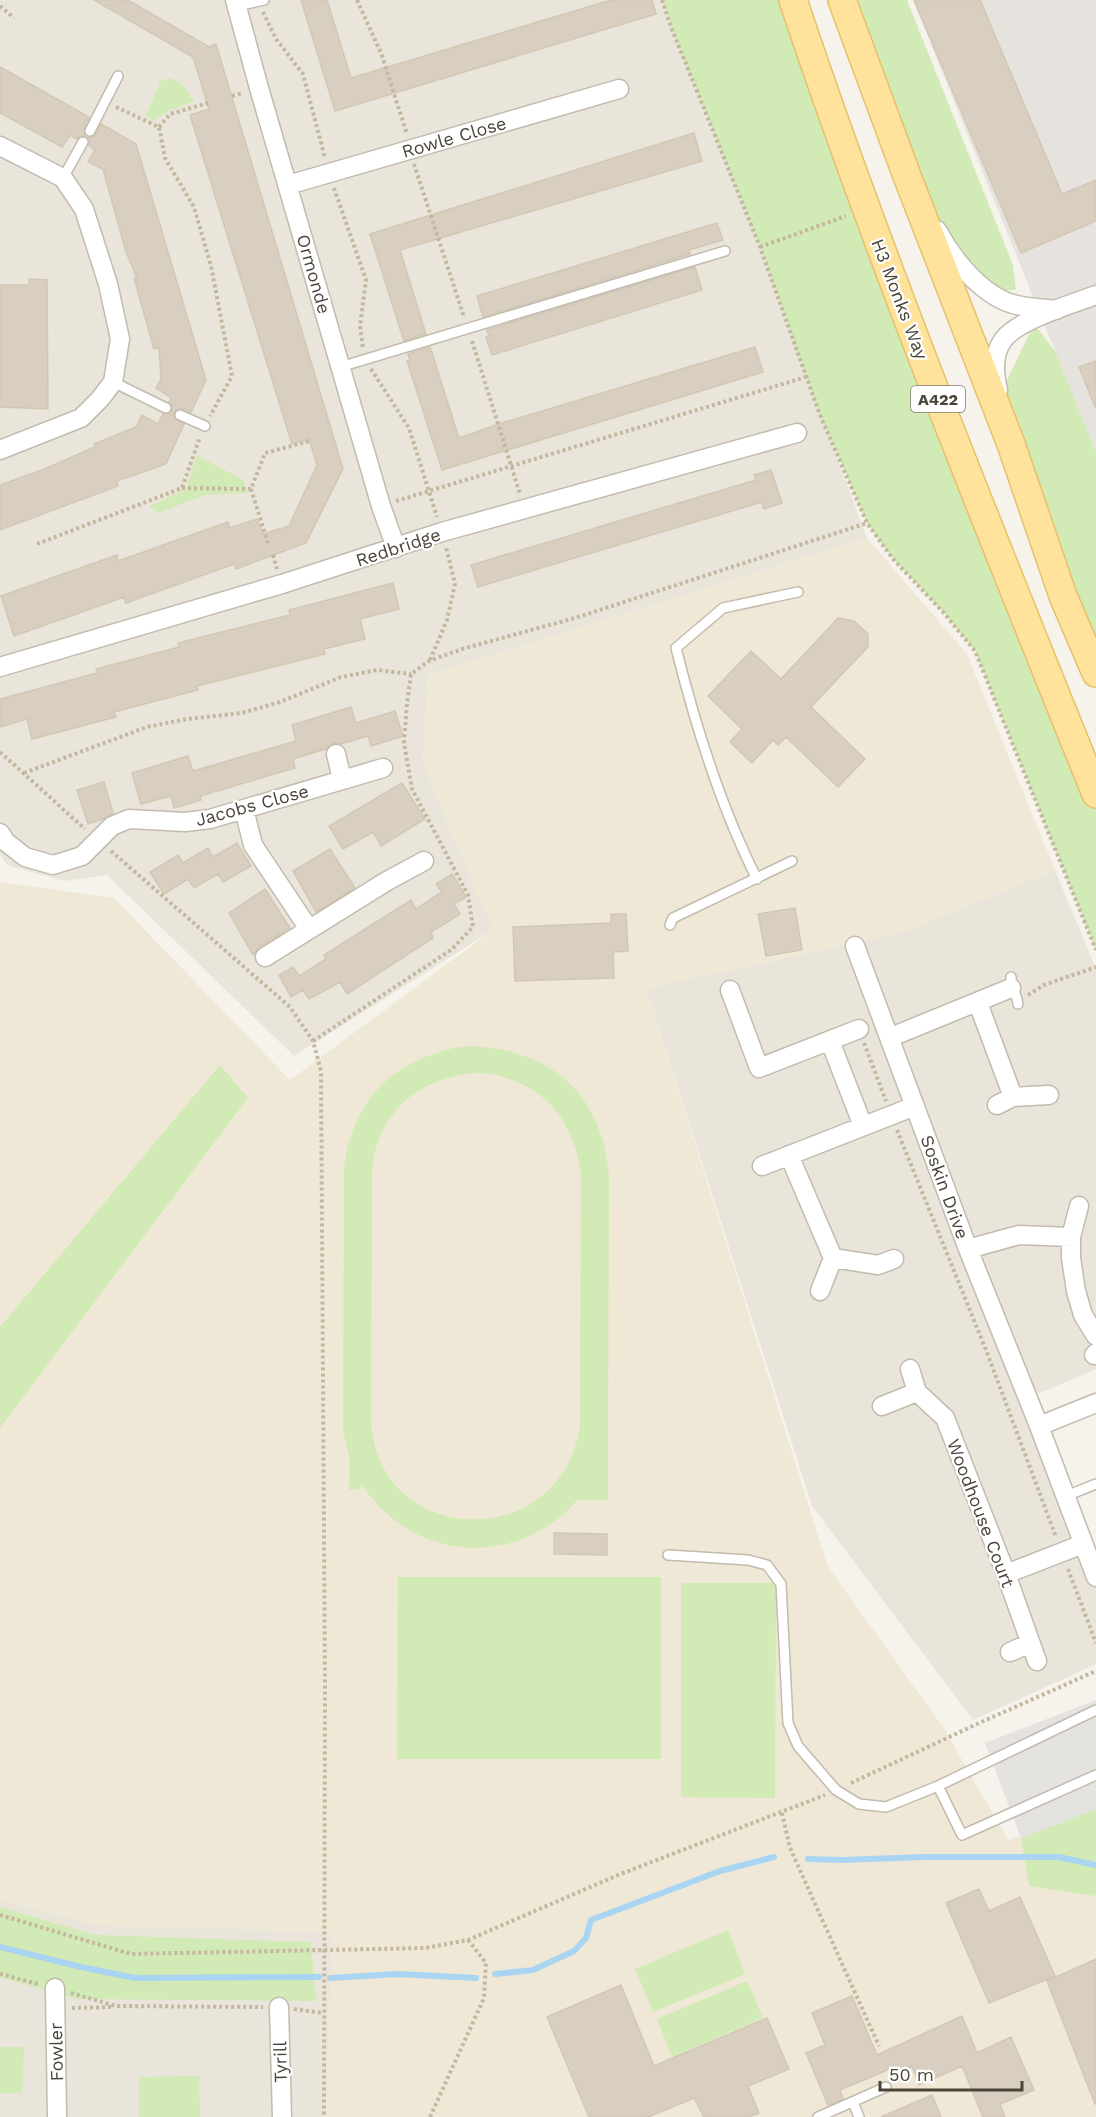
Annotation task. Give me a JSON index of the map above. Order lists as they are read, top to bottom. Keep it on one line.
{"streets":{"main road":["H3 Monks Way","A422"],"street":["Rowle Close","Ormonde","Redbridge","Jacobs Close","Soskin Drive","Woodhouse Court","Fowler","Tyrill"]},"crossings":[["Rowle Close","Ormonde"],["Ormonde","Redbridge"]],"scale_bar":"50 m"}
